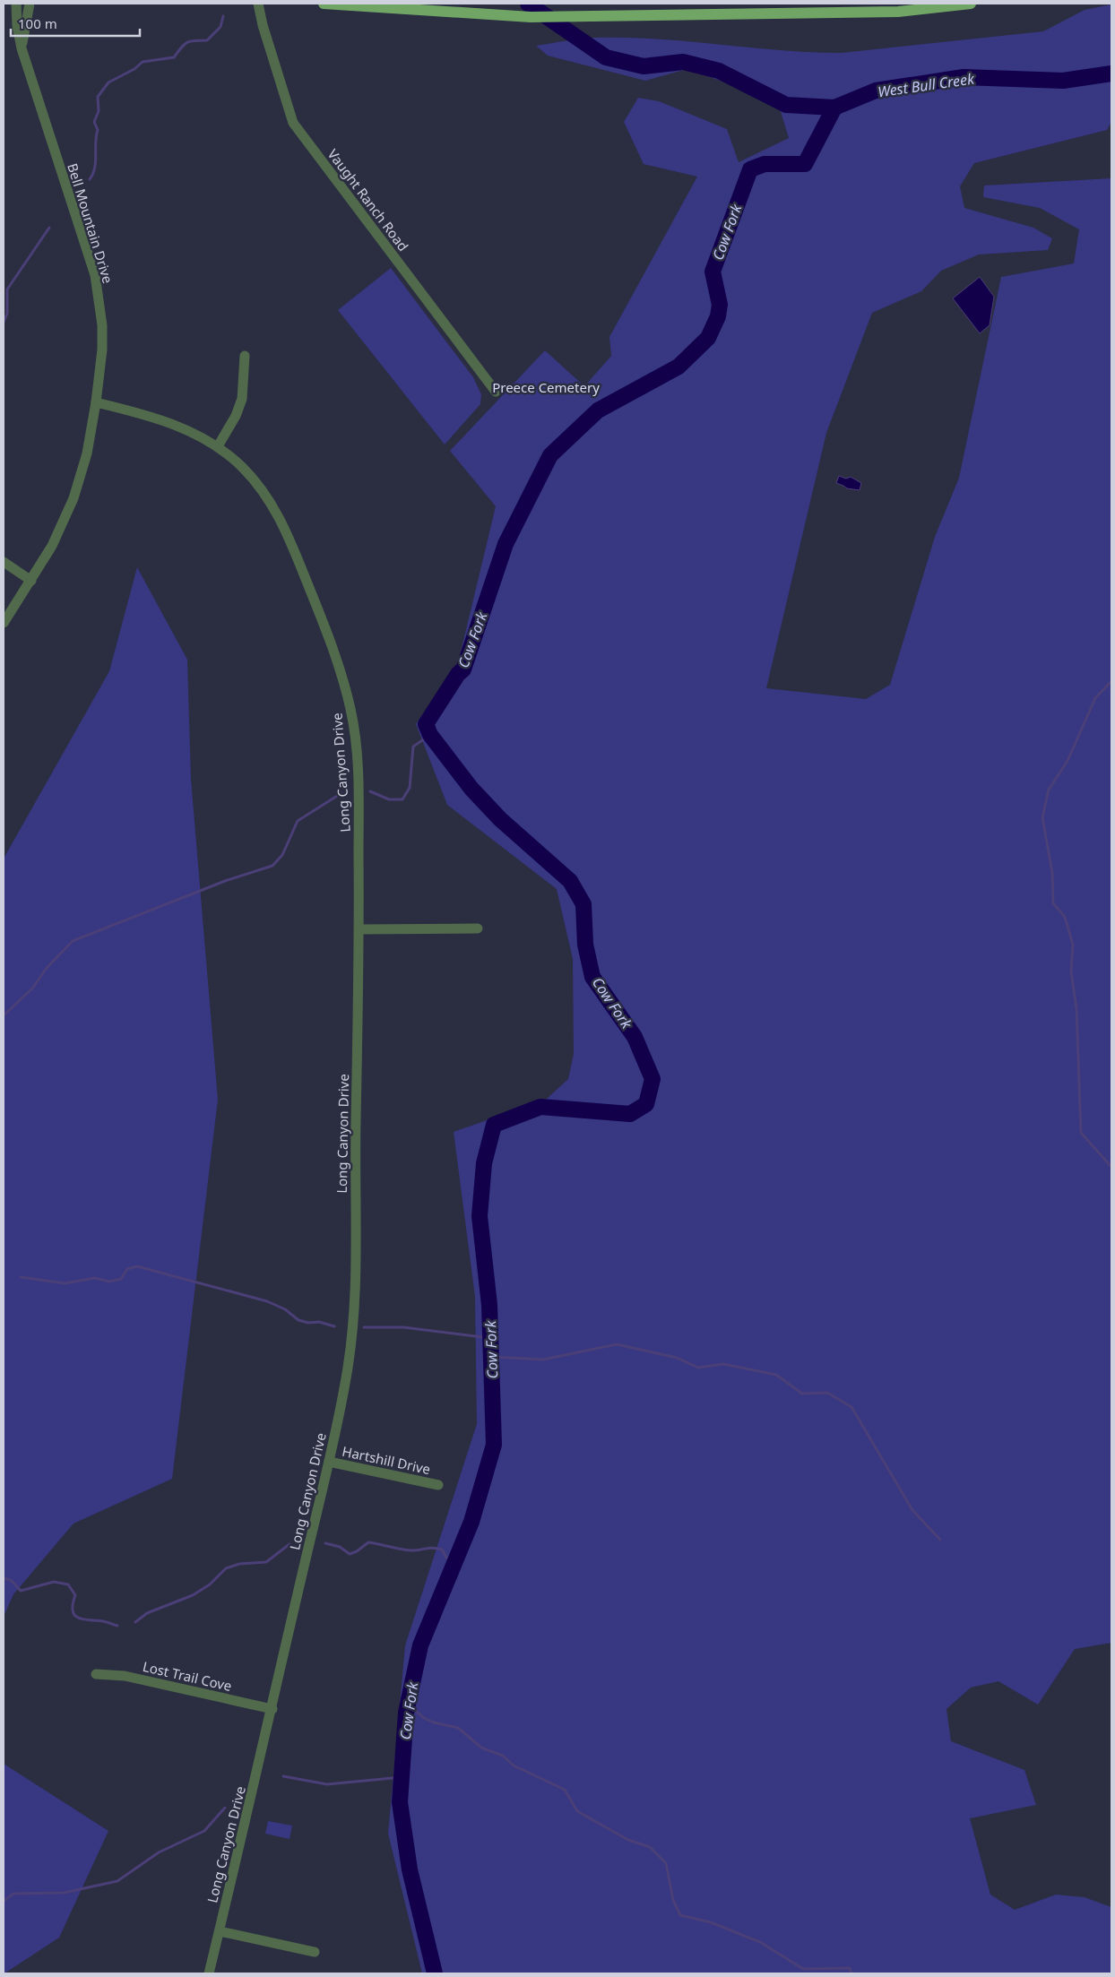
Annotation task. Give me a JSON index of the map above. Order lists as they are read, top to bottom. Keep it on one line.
{"streets":{"street":["Vaught Ranch Road","Bell Mountain Drive","Long Canyon Drive","Hartshill Drive","Lost Trail Cove"]},"crossings":[["Bell Mountain Drive","Long Canyon Drive"],["Long Canyon Drive","Hartshill Drive"],["Long Canyon Drive","Lost Trail Cove"]],"water":["West Bull Creek","Cow Fork"],"parks":["Preece Cemetery"],"scale_bar":"100 m"}
